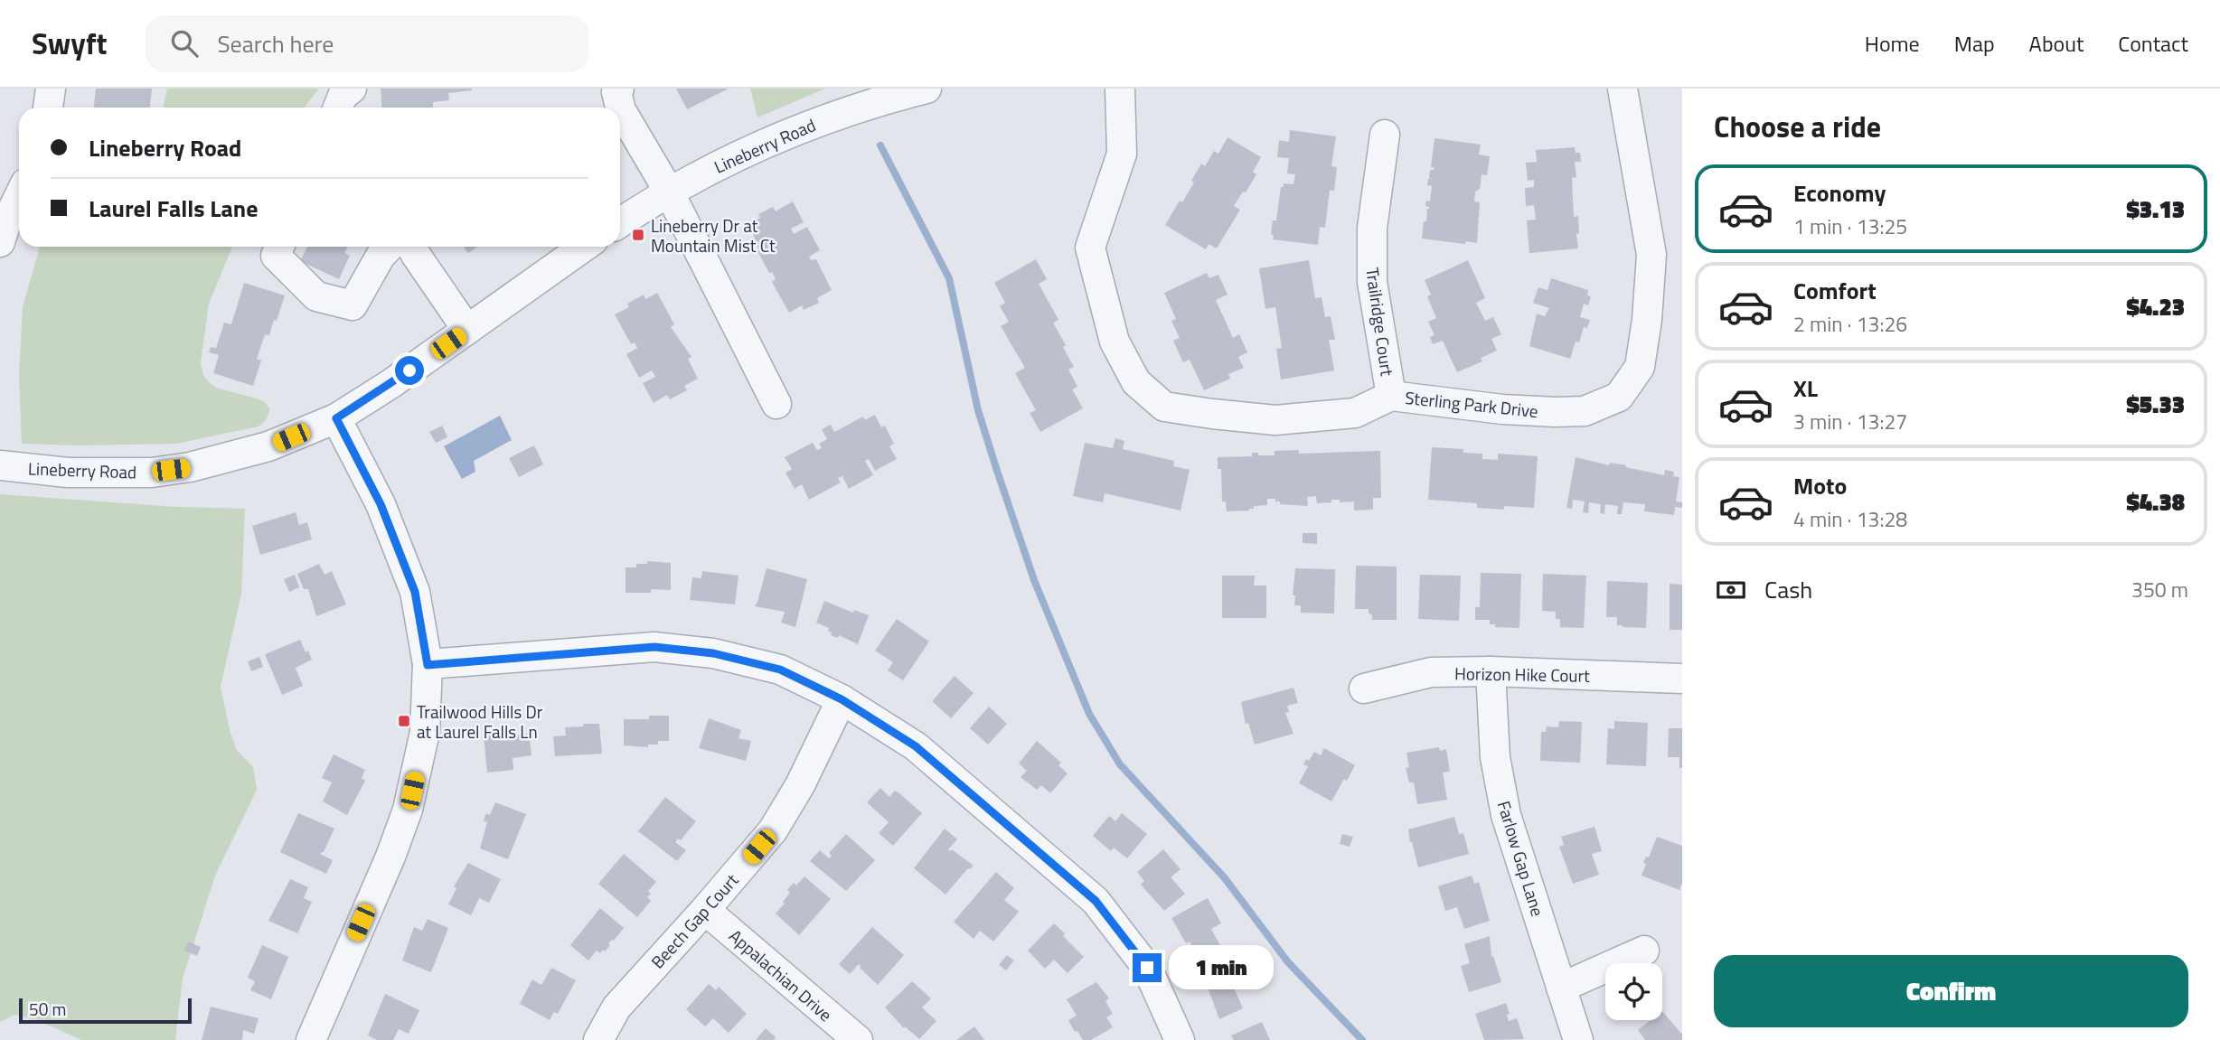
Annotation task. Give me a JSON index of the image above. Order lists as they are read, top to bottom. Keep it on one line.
{"streets":{"street":["Lineberry Road","Trailridge Court","Sterling Park Drive","Horizon Hike Court","Farlow Gap Lane","Beech Gap Court","Appalachian Drive"]},"crossings":[["Trailridge Court","Sterling Park Drive"],["Horizon Hike Court","Farlow Gap Lane"],["Beech Gap Court","Appalachian Drive"]],"places":{"transit":["Lineberry Dr at Mountain Mist Ct","Trailwood Hills Dr at Laurel Falls Ln"]},"scale_bar":"50 m","page":{"header":"Swyft","search":"Search here","nav":["Home","Map","About","Contact"],"heading":"Choose a ride","banner":["Lineberry Road","Laurel Falls Lane"],"list":[{"name":"Economy","note":"1 min · 13:25","value":"$3.13"},{"name":"Comfort","note":"2 min · 13:26","value":"$4.23"},{"name":"XL","note":"3 min · 13:27","value":"$5.33"},{"name":"Moto","note":"4 min · 13:28","value":"$4.38"}],"pay":["Cash","350 m"],"buttons":"Confirm","bubble":"1 min","scale":"50 m"}}
